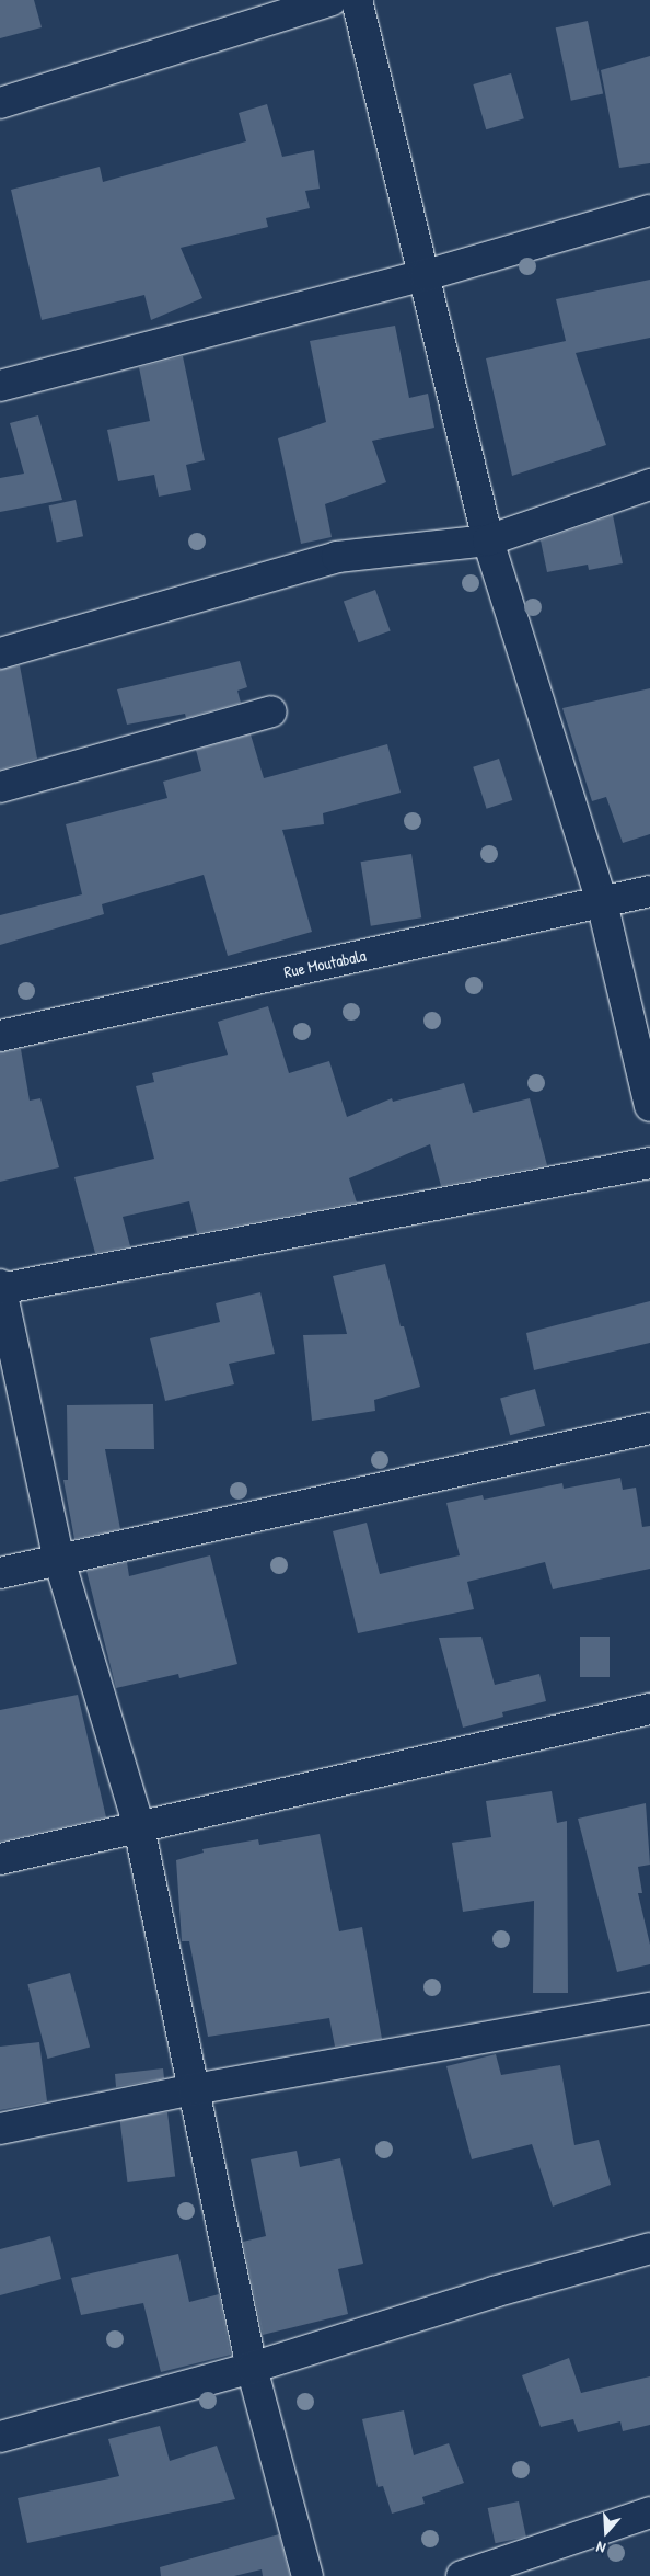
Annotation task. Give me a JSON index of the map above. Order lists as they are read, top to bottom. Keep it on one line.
{"streets":{"street":["Rue Moutabala"]},"north":"bottom"}
